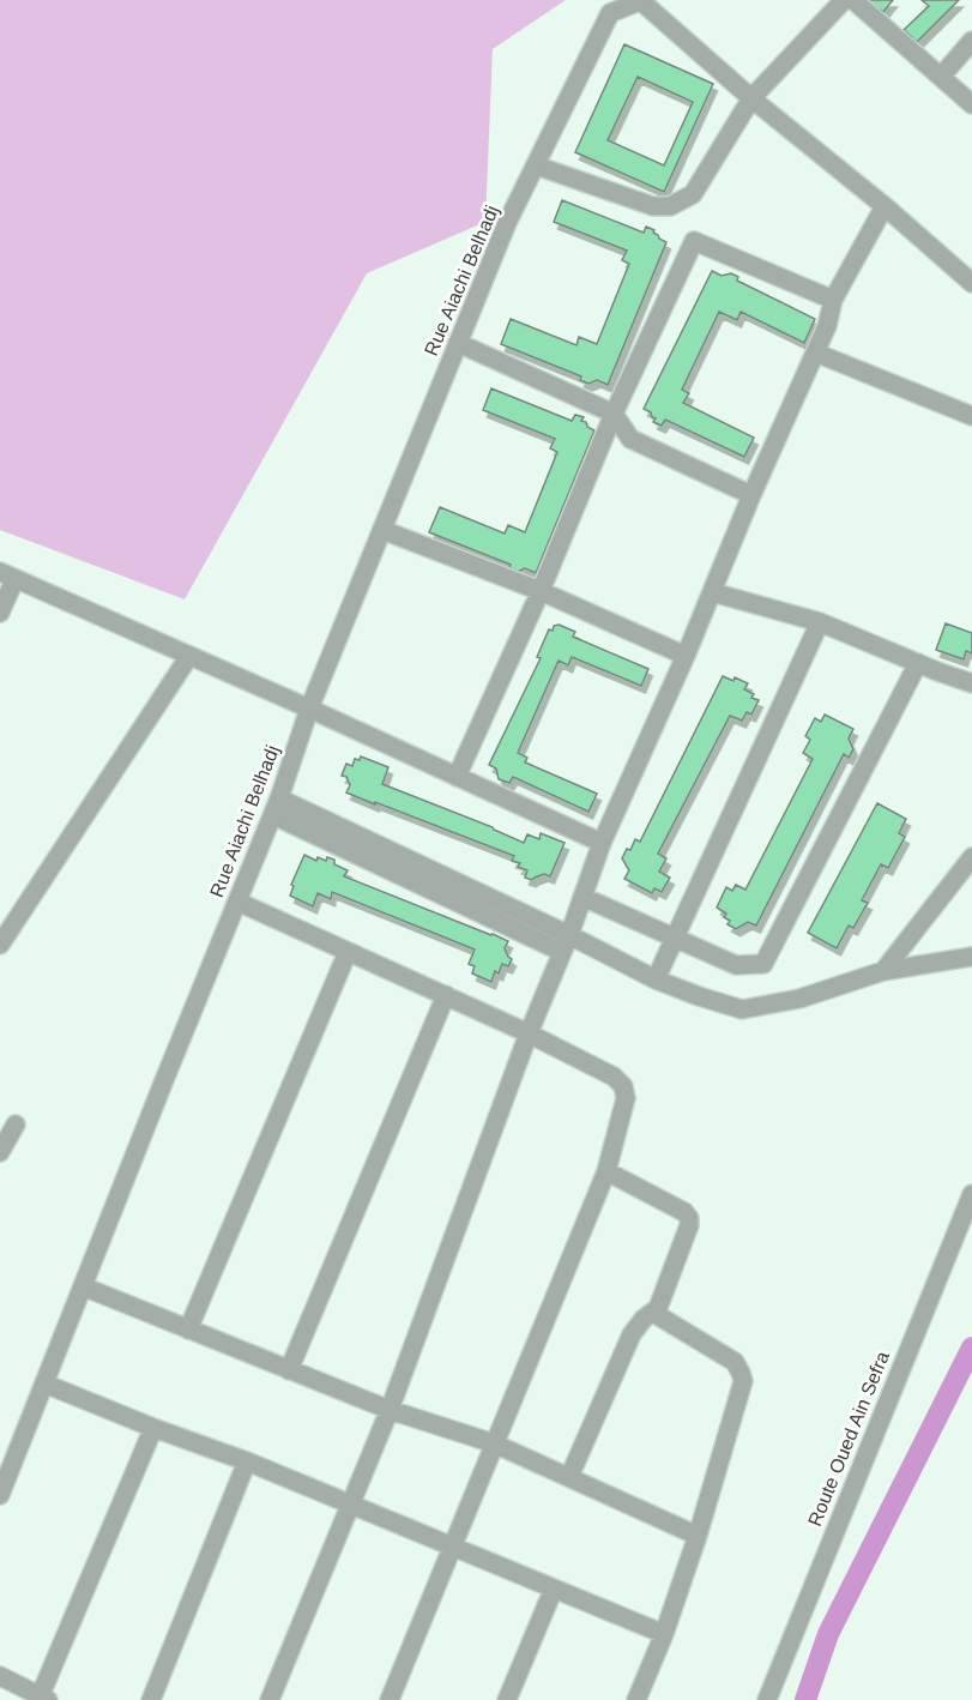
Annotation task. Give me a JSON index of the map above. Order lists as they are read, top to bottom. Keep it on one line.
{"streets":{"street":["Rue Aiachi Belhadj","Route Oued Ain Sefra"]}}
